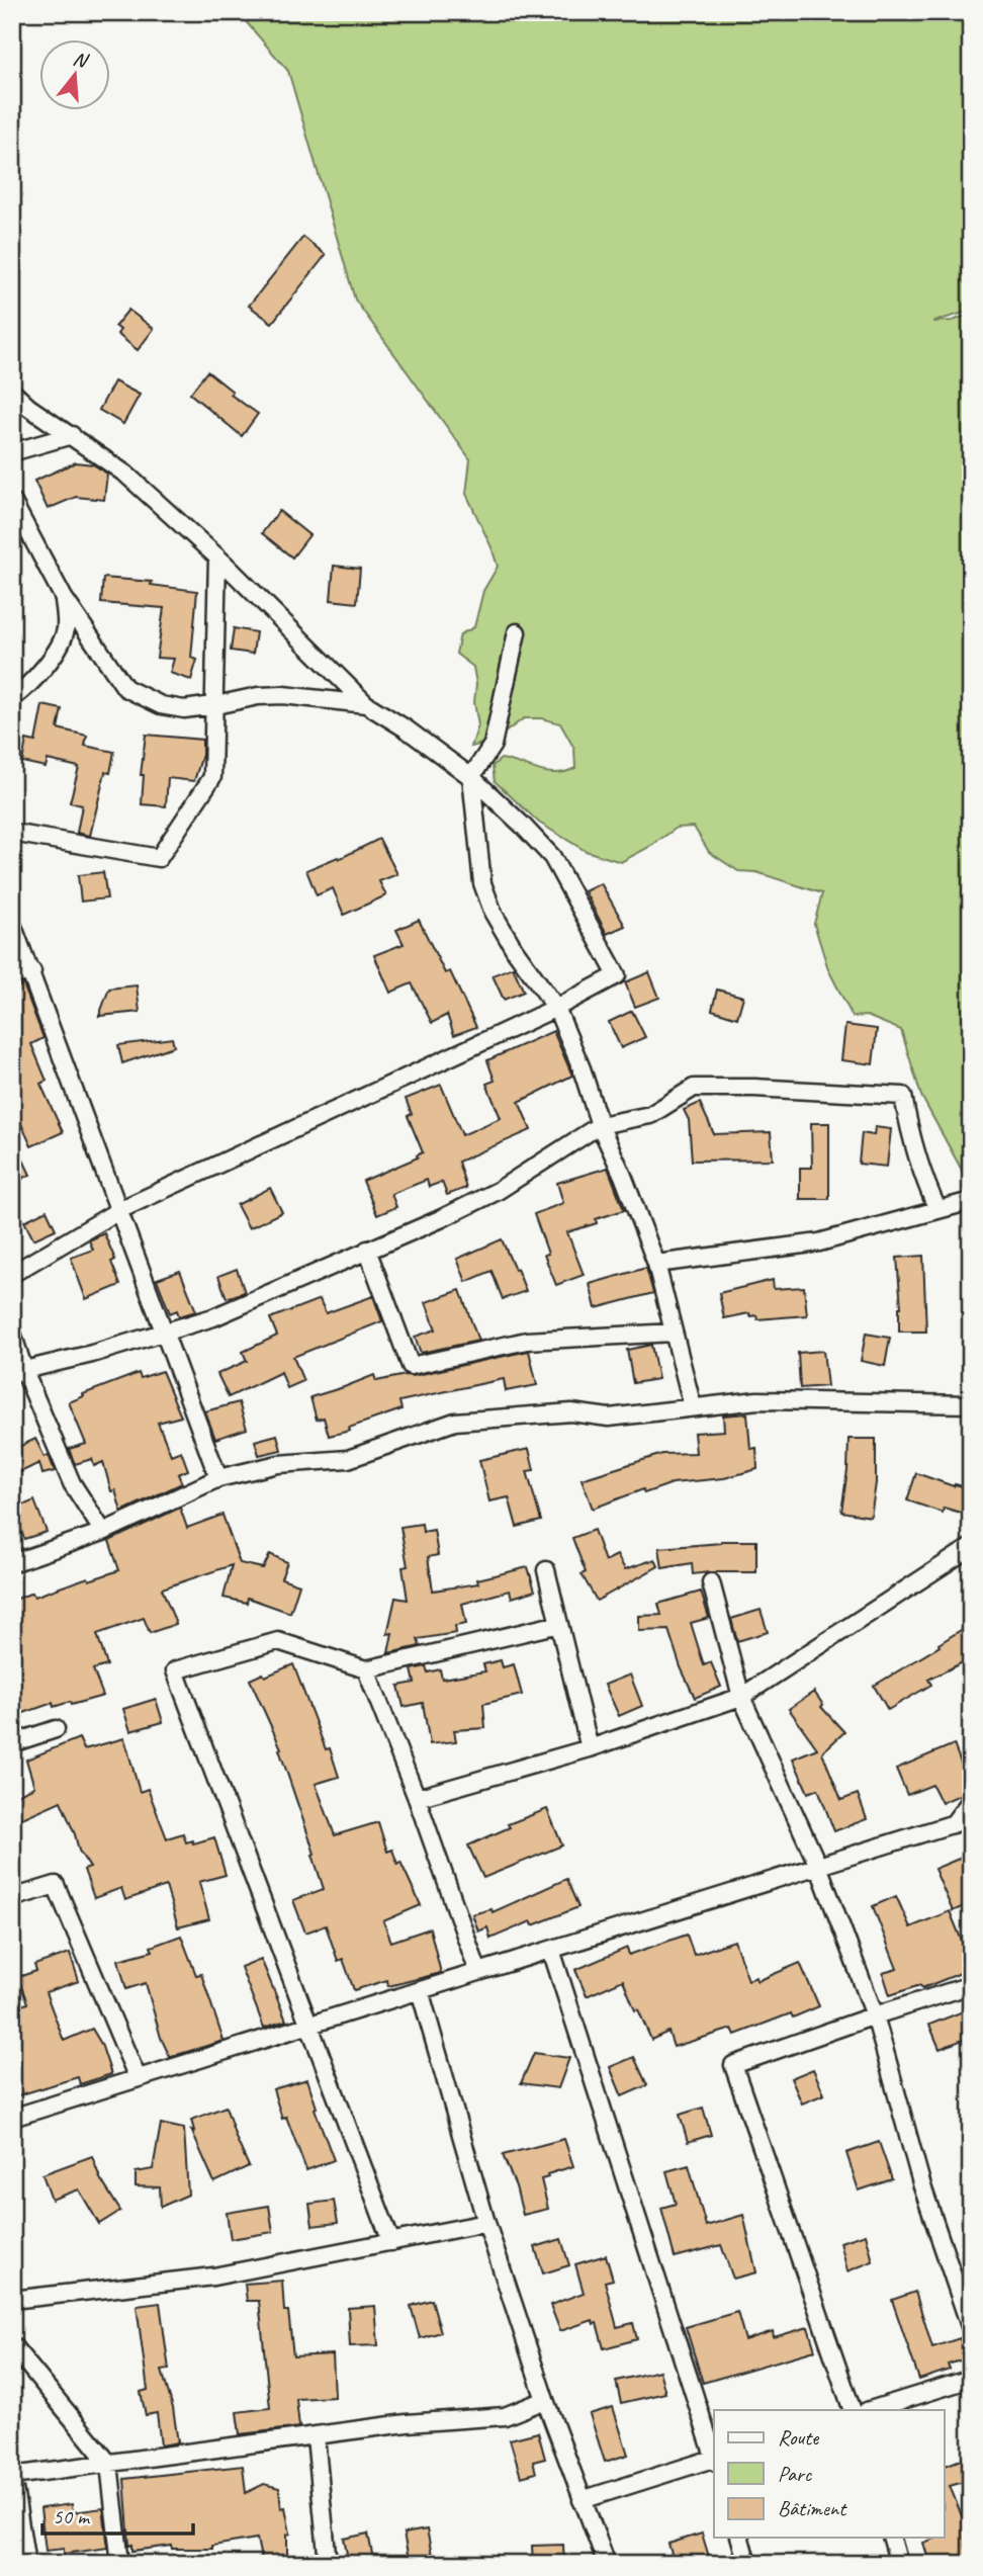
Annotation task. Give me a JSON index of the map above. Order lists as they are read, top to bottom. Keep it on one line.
{"legend":["Route","Parc","Bâtiment"],"scale_bar":"50 m","north":"top"}
